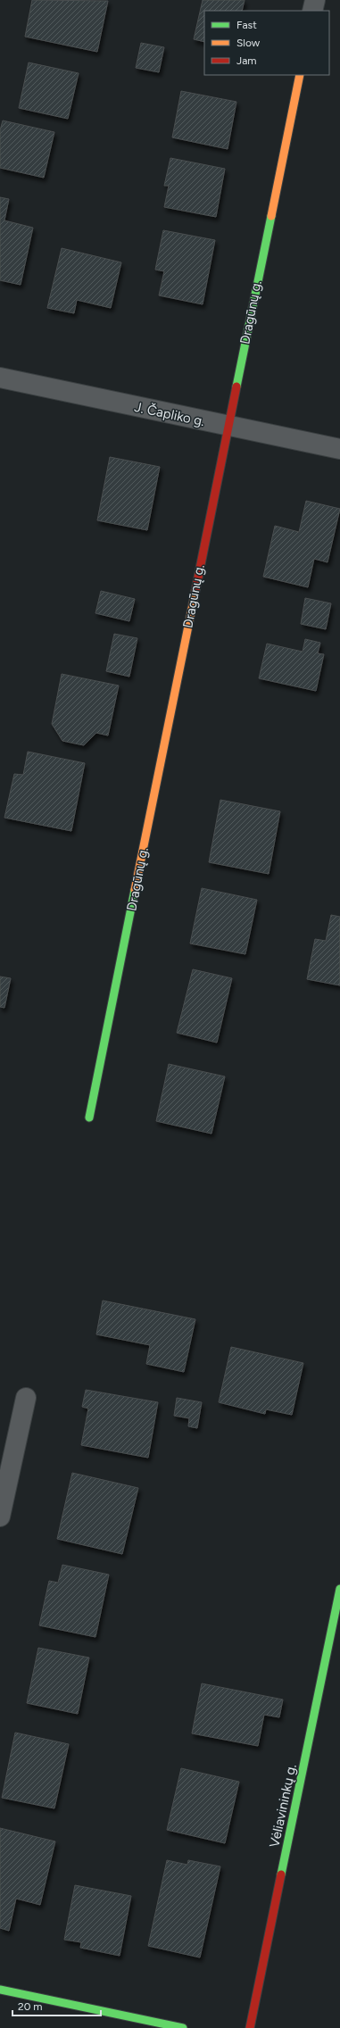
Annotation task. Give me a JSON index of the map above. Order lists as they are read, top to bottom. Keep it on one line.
{"streets":{"street":["Dragūnų g.","J. Čapliko g.","Vėliavininkų g."]},"crossings":[["Dragūnų g.","J. Čapliko g."]],"legend":["Fast","Slow","Jam"],"scale_bar":"20 m"}
